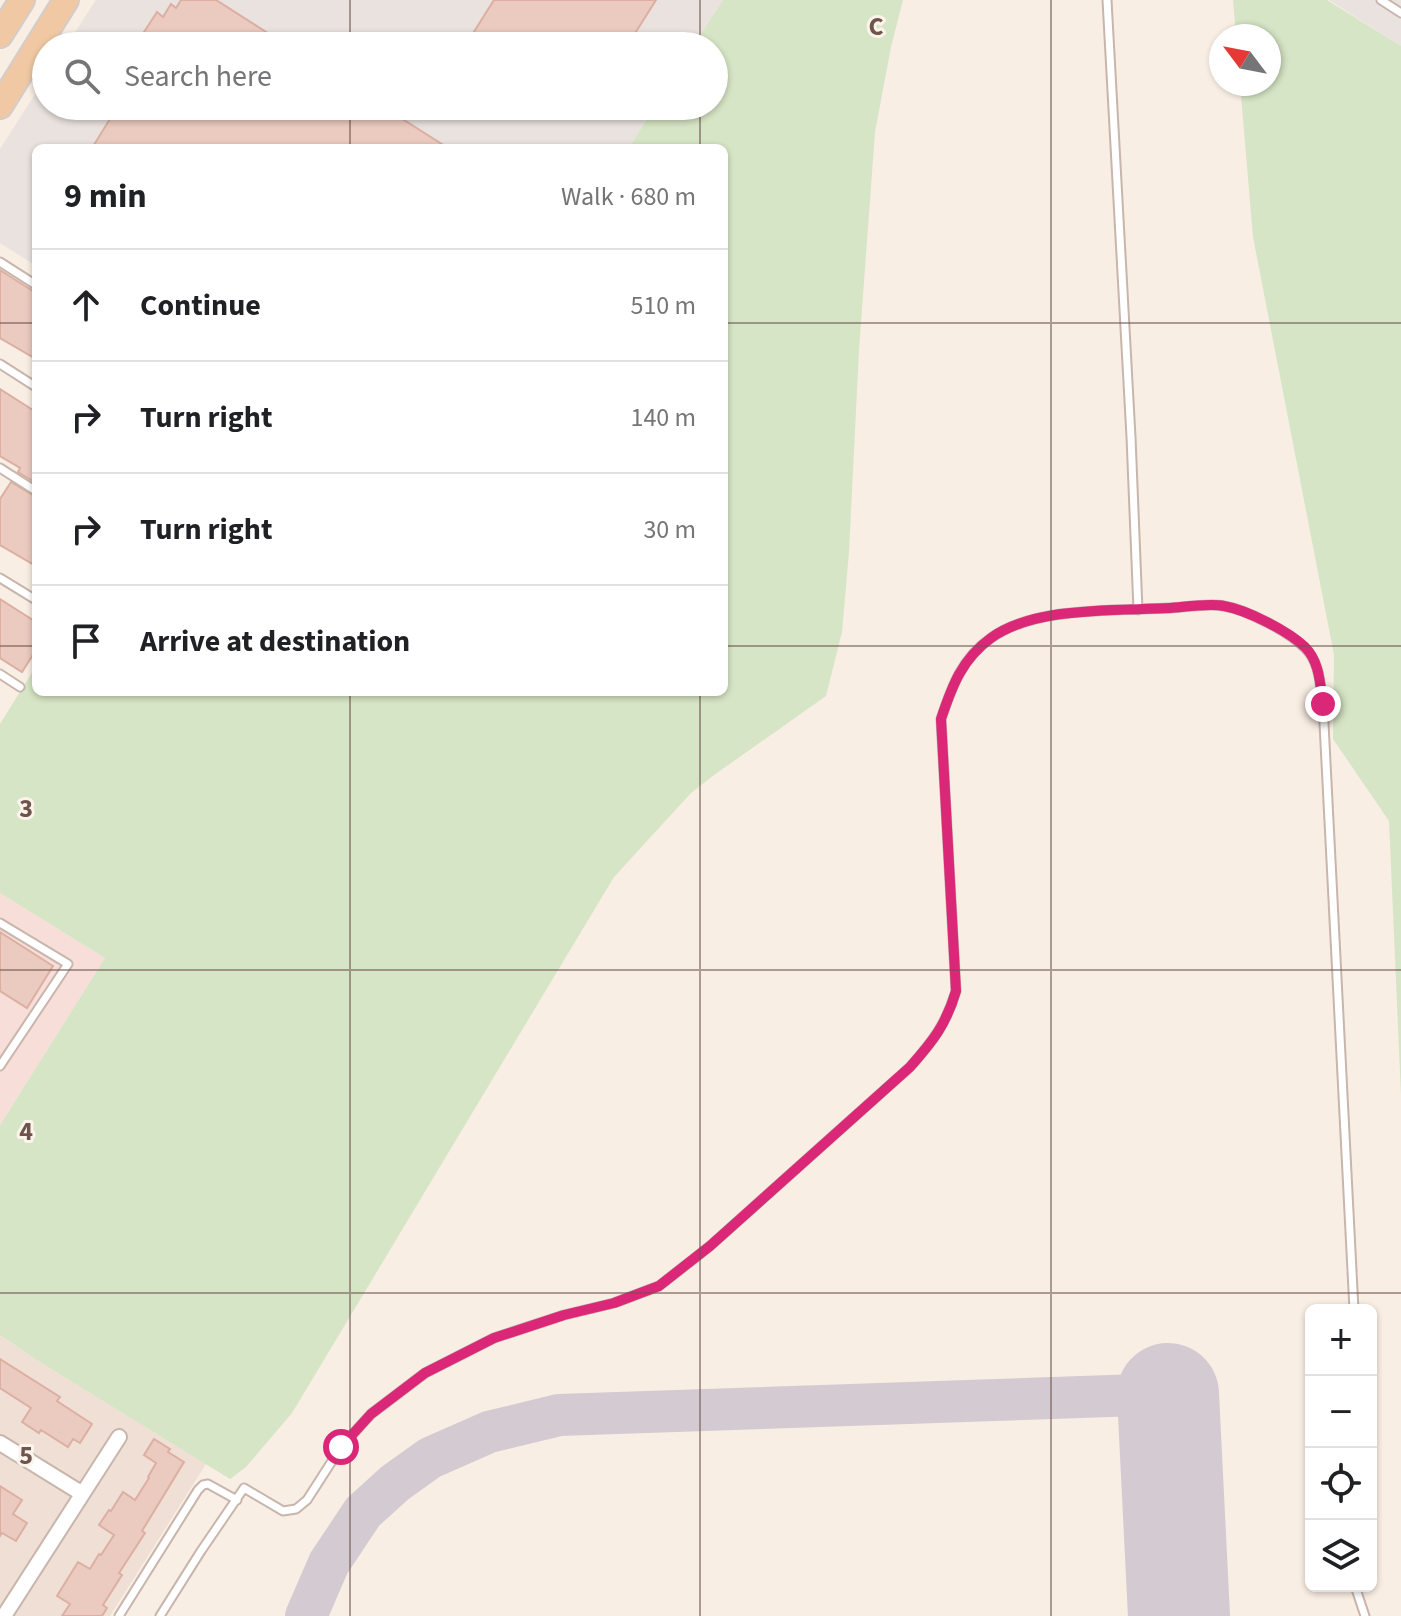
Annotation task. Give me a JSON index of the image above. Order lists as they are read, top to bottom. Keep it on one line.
{"north":"top left","page":{"search":"Search here","heading":["9 min","Walk · 680 m"],"list":[["Continue","510 m"],["Turn right","140 m"],["Turn right","30 m"],"Arrive at destination"],"map_buttons":["+","−"]},"grid":{"columns":["C"],"rows":["3","4","5"]}}
